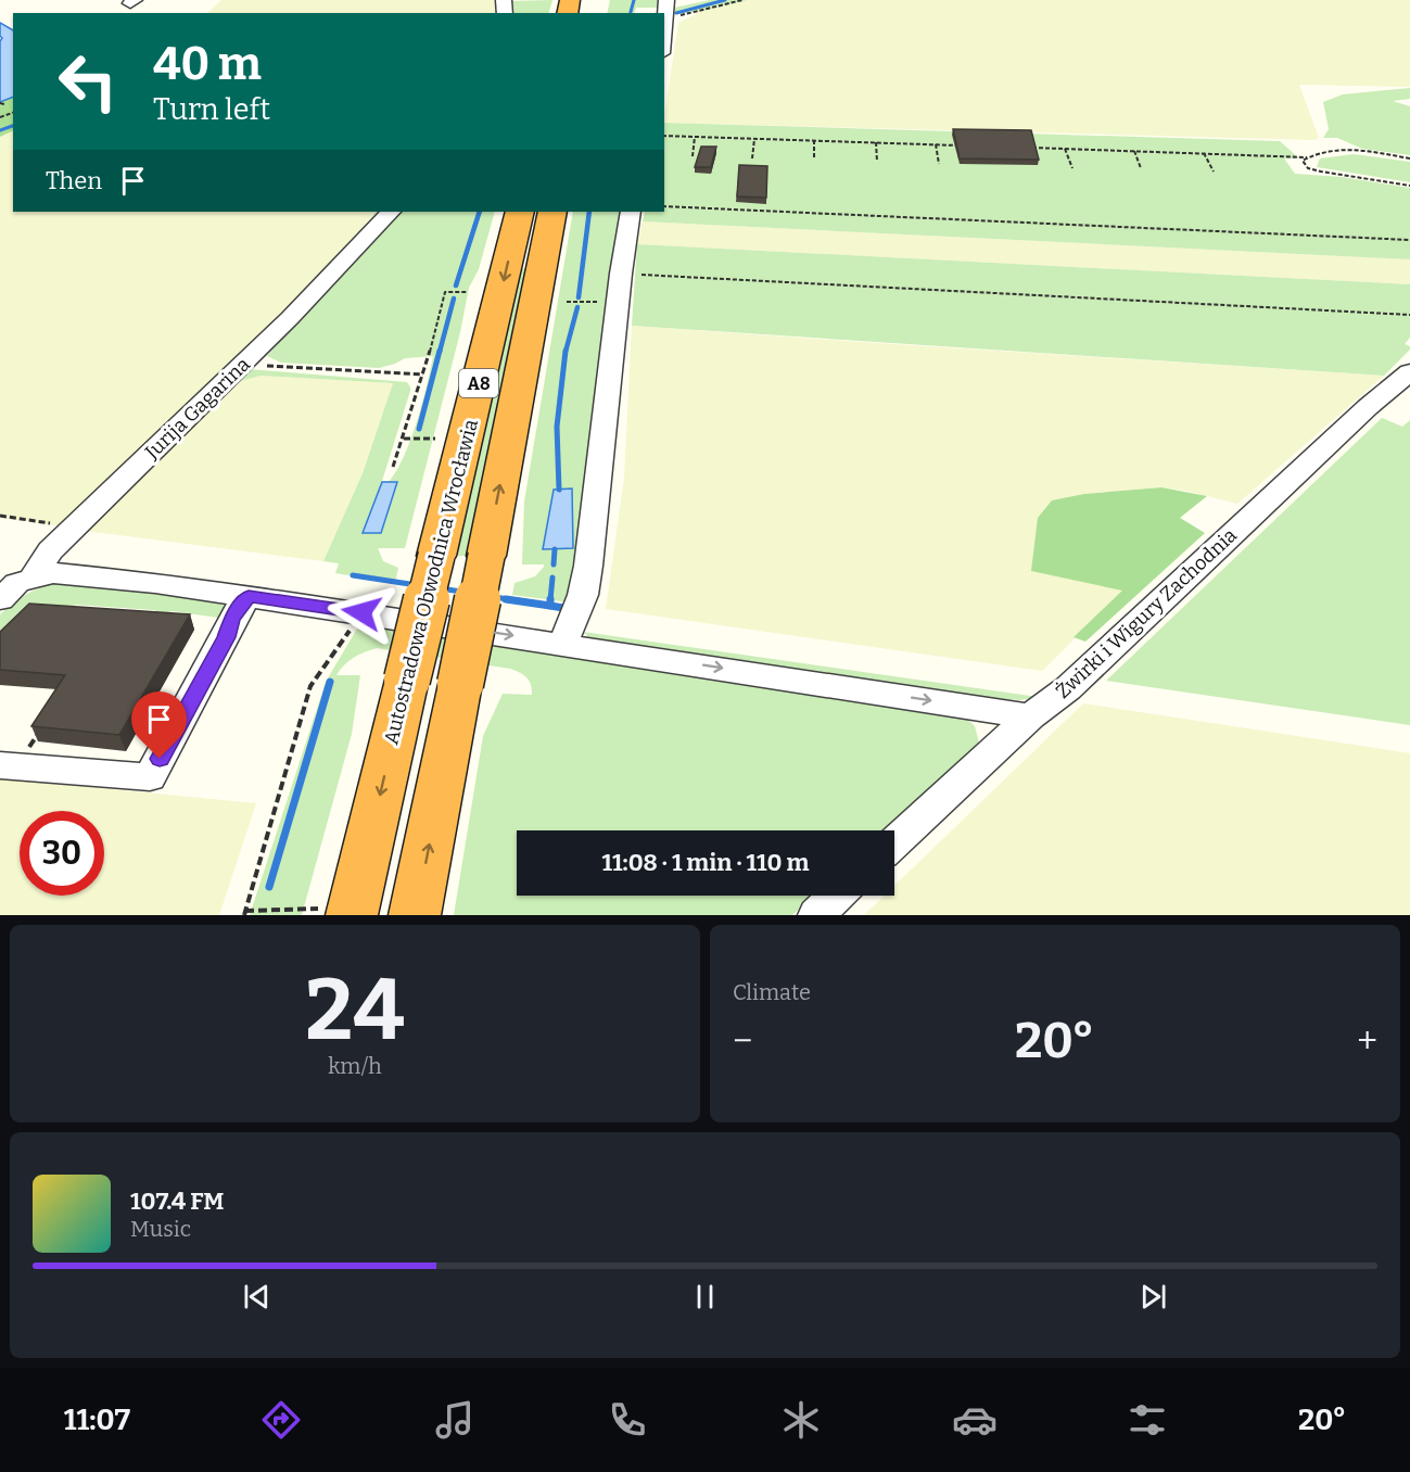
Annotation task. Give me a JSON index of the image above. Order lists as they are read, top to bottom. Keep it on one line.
{"streets":{"highway":["A8","Autostradowa Obwodnica Wrocławia"],"street":["Jurija Gagarina","Żwirki i Wigury Zachodnia"]},"page":{"turn":["40 m","Turn left"],"then":"Then","limit":"30","trip":"11:08 · 1 min · 110 m","tile":[["24","km/h"],"Climate"],"heat":["−","20°","+"],"song":["107.4 FM","Music"],"tabs":["11:07","20°"]}}
